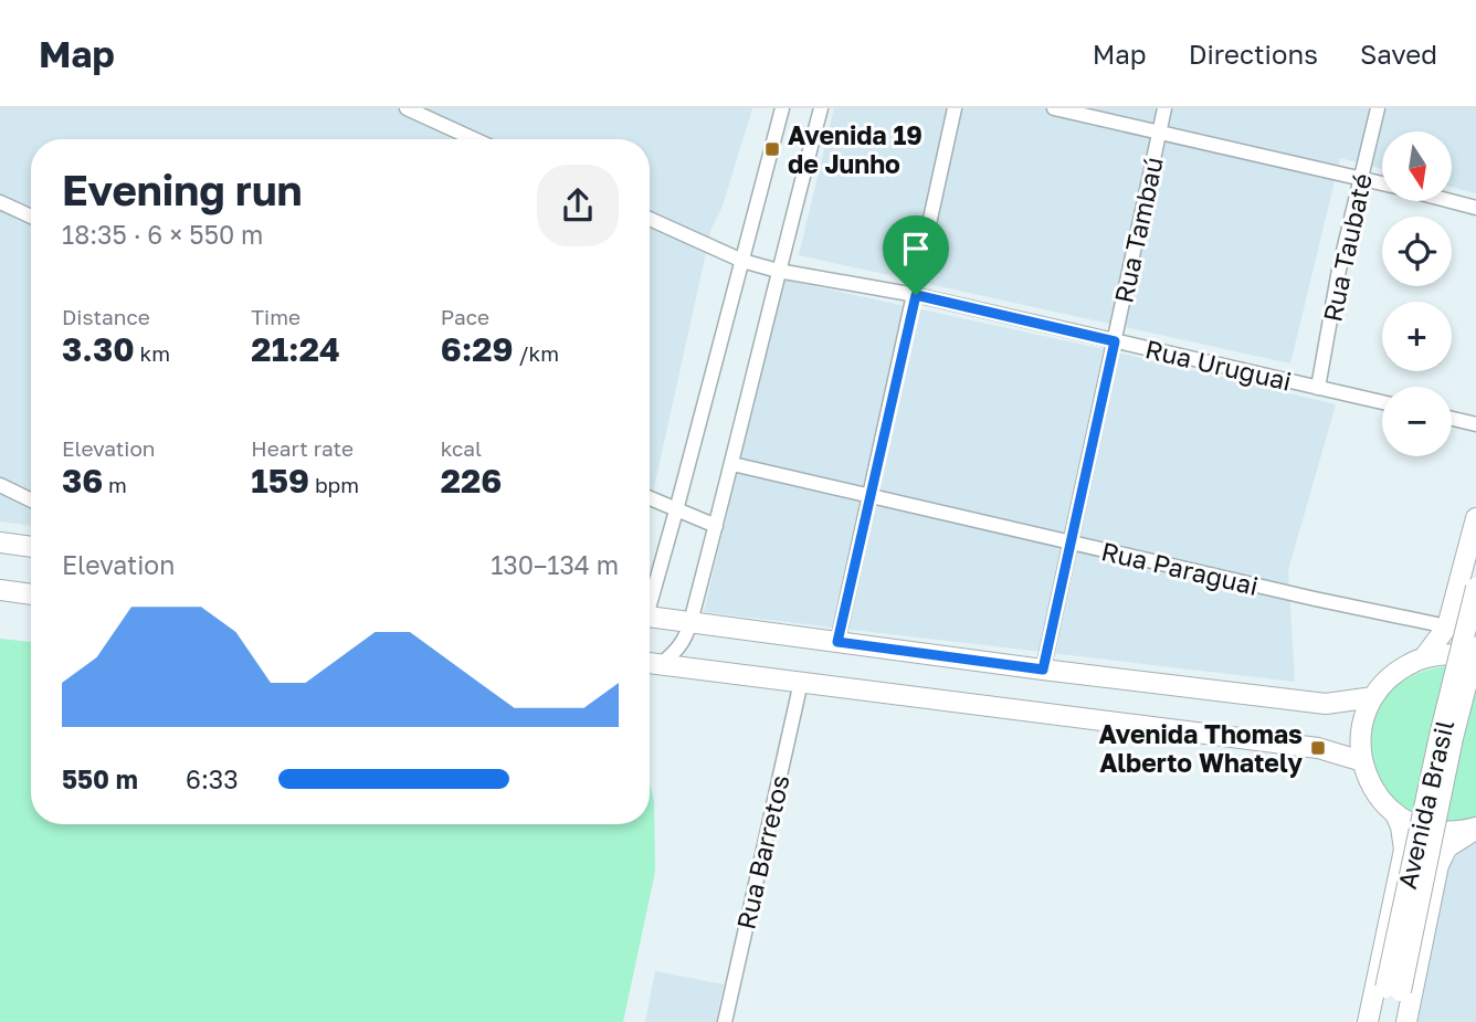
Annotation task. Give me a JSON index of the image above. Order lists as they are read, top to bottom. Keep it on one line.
{"streets":{"main road":["Avenida Brasil"],"street":["Rua Tambaú","Rua Taubaté","Rua Uruguai","Rua Paraguai","Rua Barretos"]},"crossings":[["Rua Tambaú","Rua Uruguai"],["Rua Tambaú","Rua Paraguai"],["Rua Taubaté","Rua Uruguai"]],"places":{"transit":["Avenida 19 de Junho","Avenida Thomas Alberto Whately"]},"north":"bottom","page":{"header":"Map","nav":["Map","Directions","Saved"],"map_buttons":["+","−"],"heading":["Evening run","18:35 · 6 × 550 m"],"stats":[["Distance","3.30 km"],["Time","21:24"],["Pace","6:29 /km"],["Elevation","36 m"],["Heart rate","159 bpm"],["kcal","226"]],"chart":["Elevation","130–134 m"],"list":[{"name":"550 m","note":"6:33"}]}}
